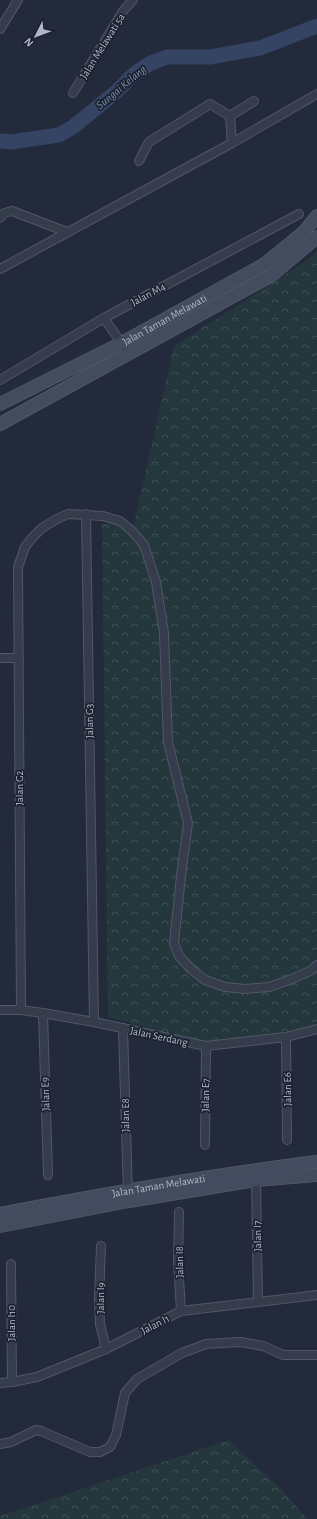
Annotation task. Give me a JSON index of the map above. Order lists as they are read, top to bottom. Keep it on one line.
{"streets":{"main road":["Jalan Taman Melawati"],"street":["Jalan Melawati 5a","Jalan M4","Jalan G3","Jalan G2","Jalan Serdang","Jalan E6","Jalan E9","Jalan E7","Jalan E8","Jalan I7","Jalan I8","Jalan I9","Jalan I10","Jalan I1"]},"crossings":[["Jalan Taman Melawati","Jalan E8"],["Jalan Taman Melawati","Jalan I7"],["Jalan G3","Jalan G2"],["Jalan G3","Jalan Serdang"],["Jalan G2","Jalan Serdang"],["Jalan Serdang","Jalan E6"],["Jalan Serdang","Jalan E9"],["Jalan Serdang","Jalan E7"],["Jalan Serdang","Jalan E8"],["Jalan I7","Jalan I1"],["Jalan I8","Jalan I1"],["Jalan I9","Jalan I1"],["Jalan I10","Jalan I1"]],"water":["Sungai Kelang"],"north":"bottom left"}
